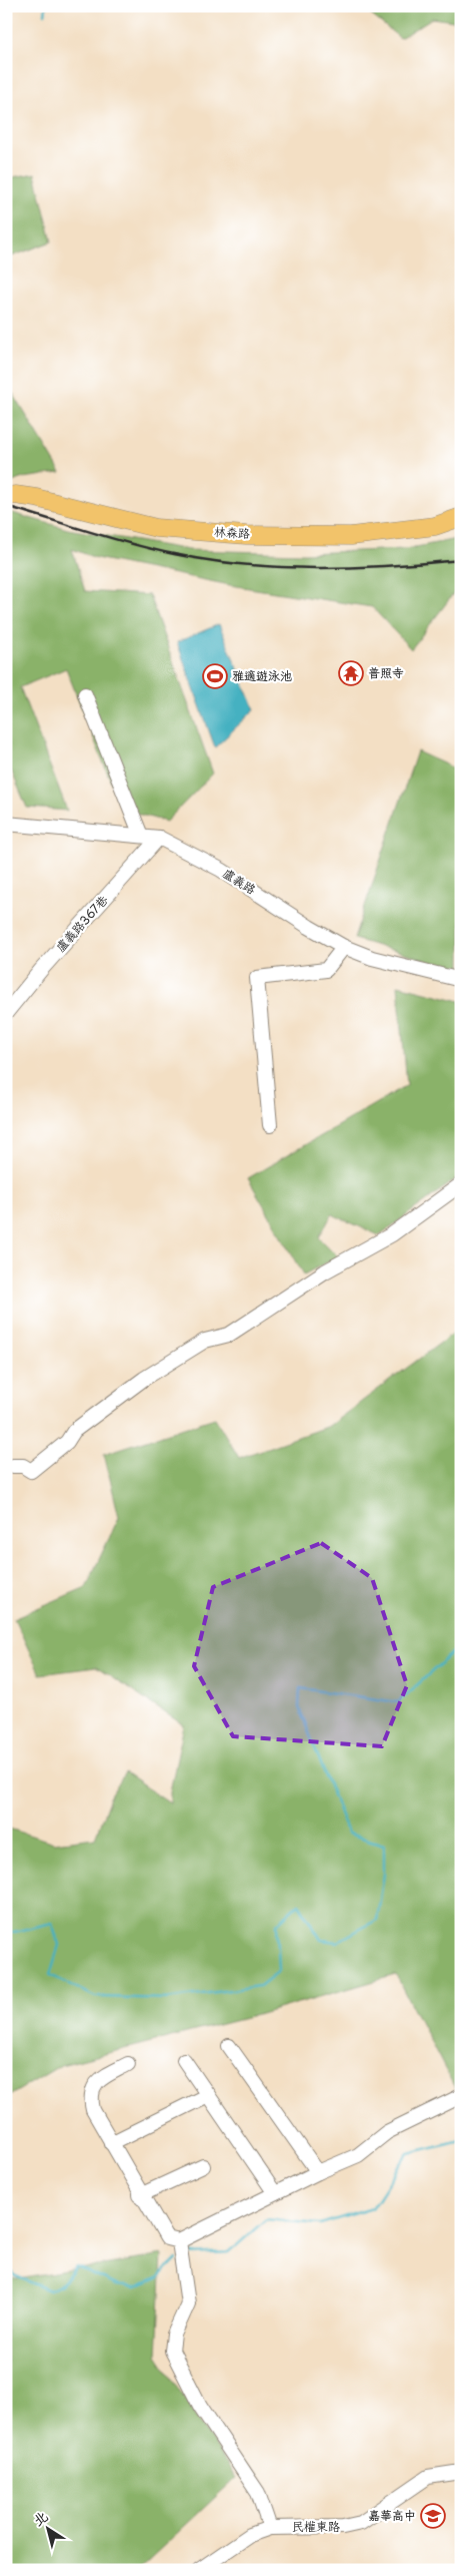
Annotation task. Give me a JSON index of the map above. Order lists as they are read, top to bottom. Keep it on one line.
{"streets":{"main road":["林森路"],"street":["盧義路","盧義路367巷","民權東路"]},"crossings":[["盧義路","盧義路367巷"]],"places":{"temple":["普照寺"],"sports":["雅適遊泳池"],"school or university":["嘉華高中"]},"north":"top left"}
